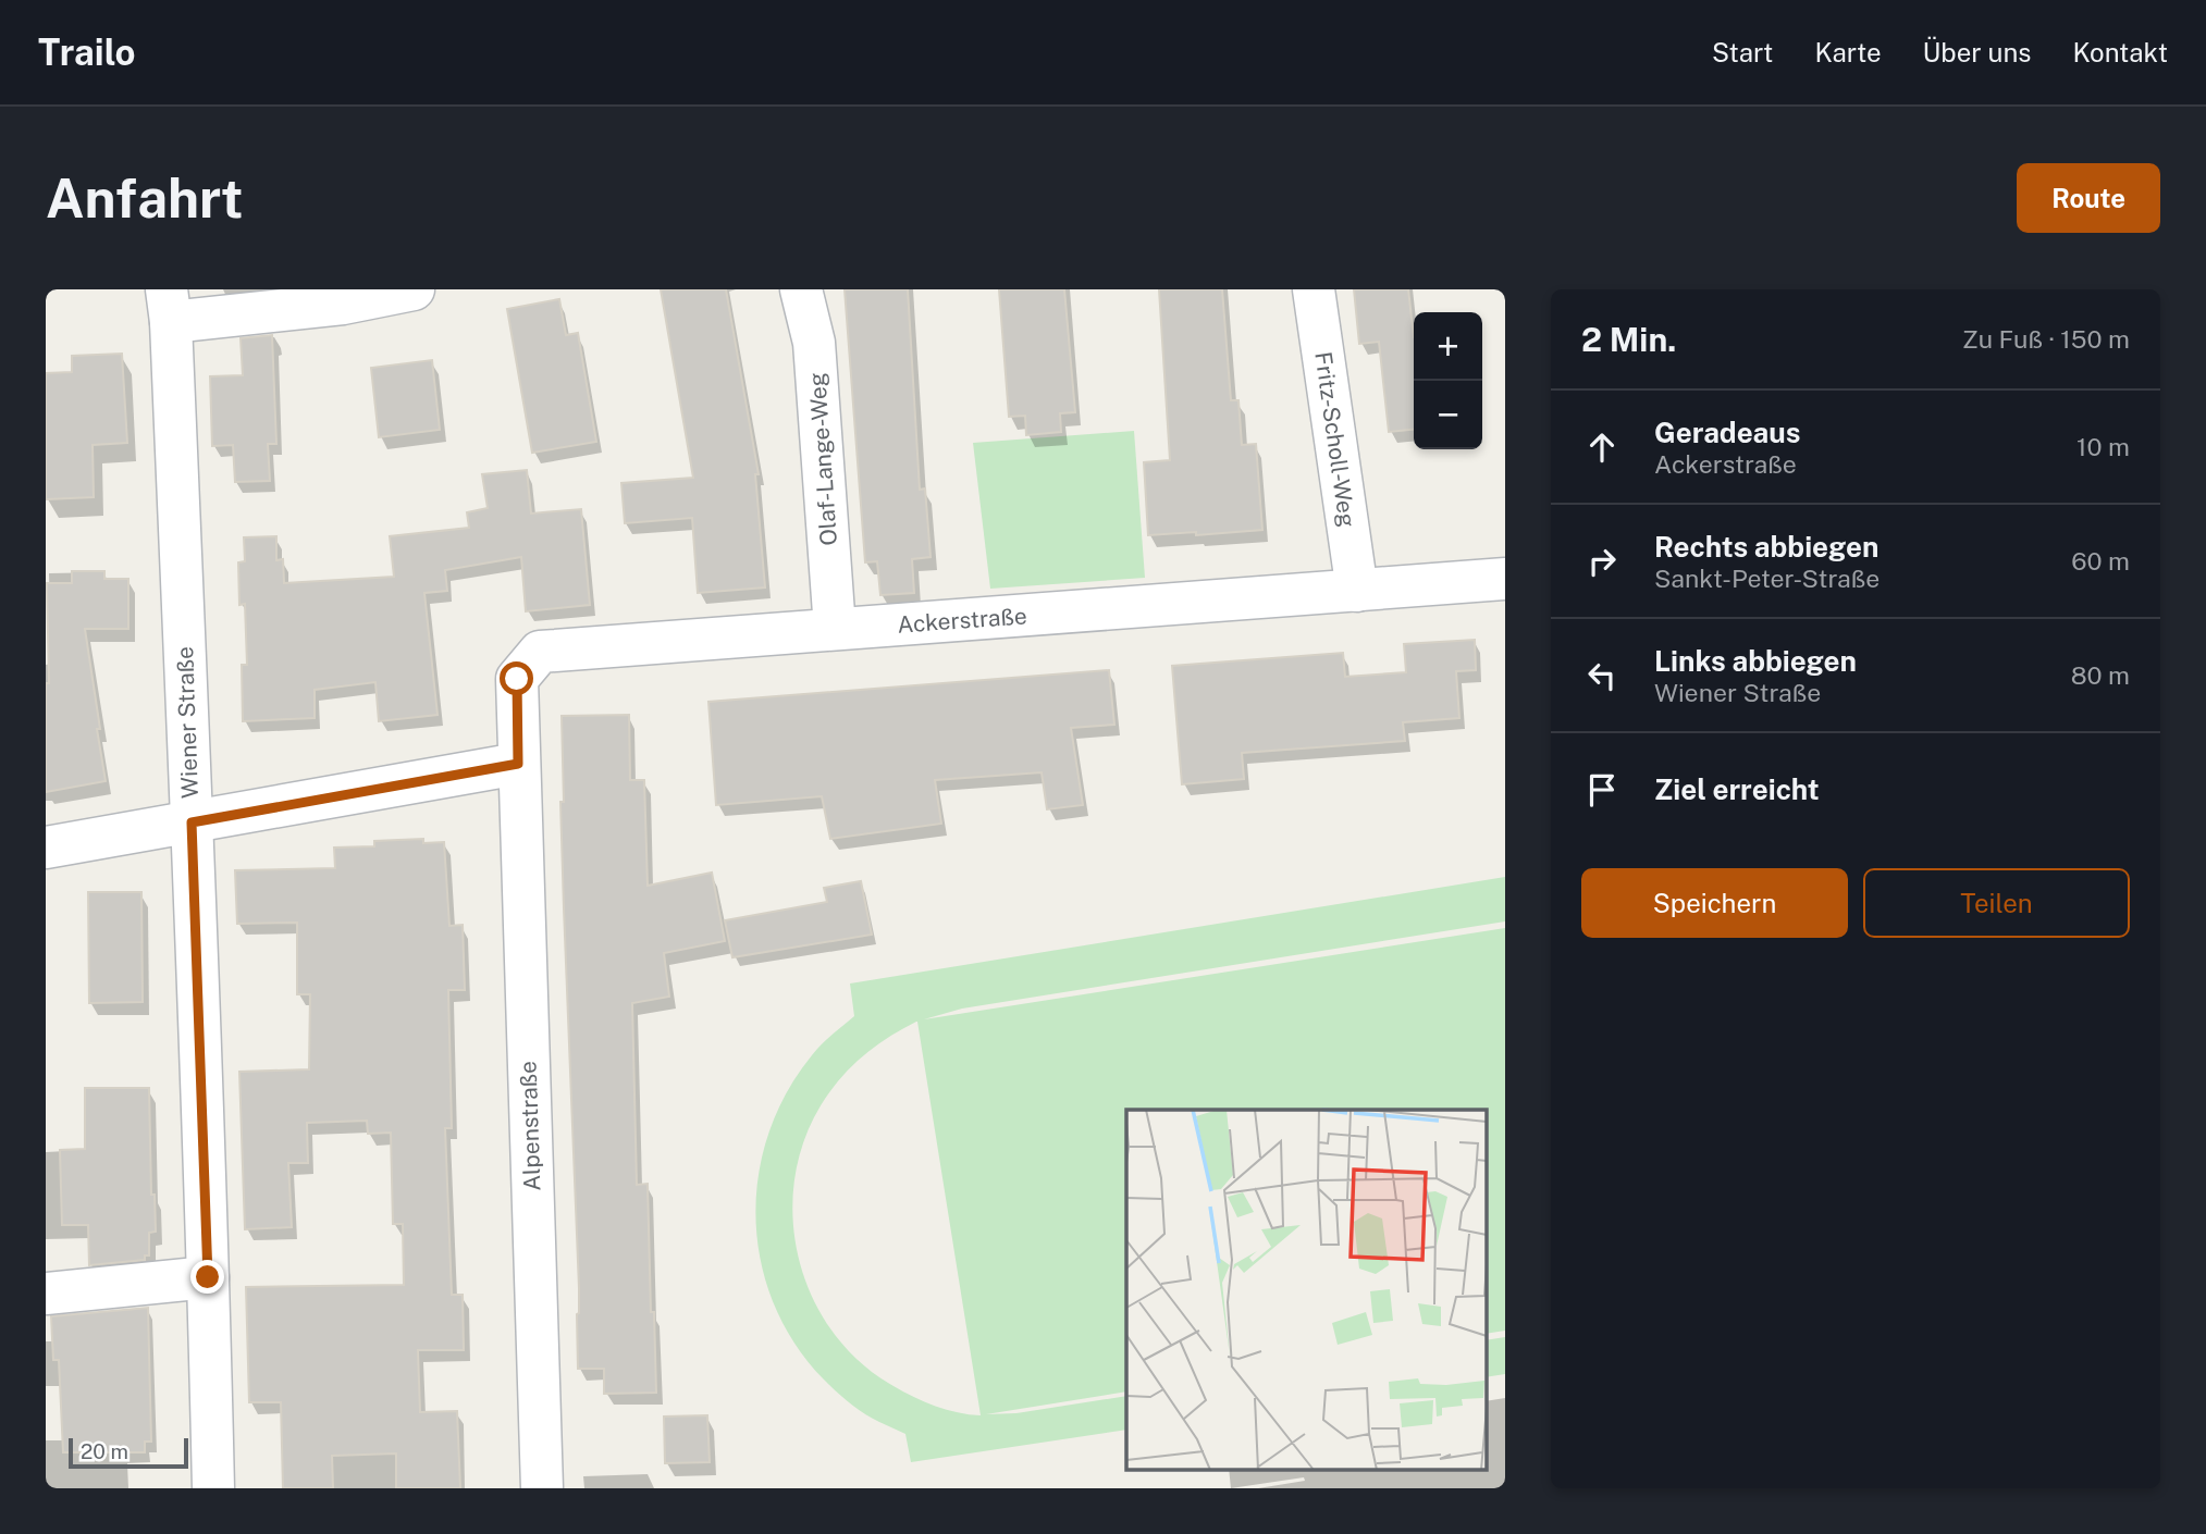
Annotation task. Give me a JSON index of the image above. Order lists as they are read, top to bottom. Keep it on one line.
{"streets":{"street":["Fritz-Scholl-Weg","Olaf-Lange-Weg","Ackerstraße","Wiener Straße","Alpenstraße"]},"crossings":[["Fritz-Scholl-Weg","Ackerstraße"],["Olaf-Lange-Weg","Ackerstraße"],["Ackerstraße","Alpenstraße"]],"scale_bar":"20 m","page":{"header":"Trailo","nav":["Start","Karte","Über uns","Kontakt"],"buttons":["Route",["Speichern","Teilen"]],"title":"Anfahrt","heading":["2 Min.","Zu Fuß · 150 m"],"map_buttons":["+","−"],"list":[["Geradeaus","Ackerstraße","10 m"],["Rechts abbiegen","Sankt-Peter-Straße","60 m"],["Links abbiegen","Wiener Straße","80 m"],"Ziel erreicht"],"scale":"20 m"}}
